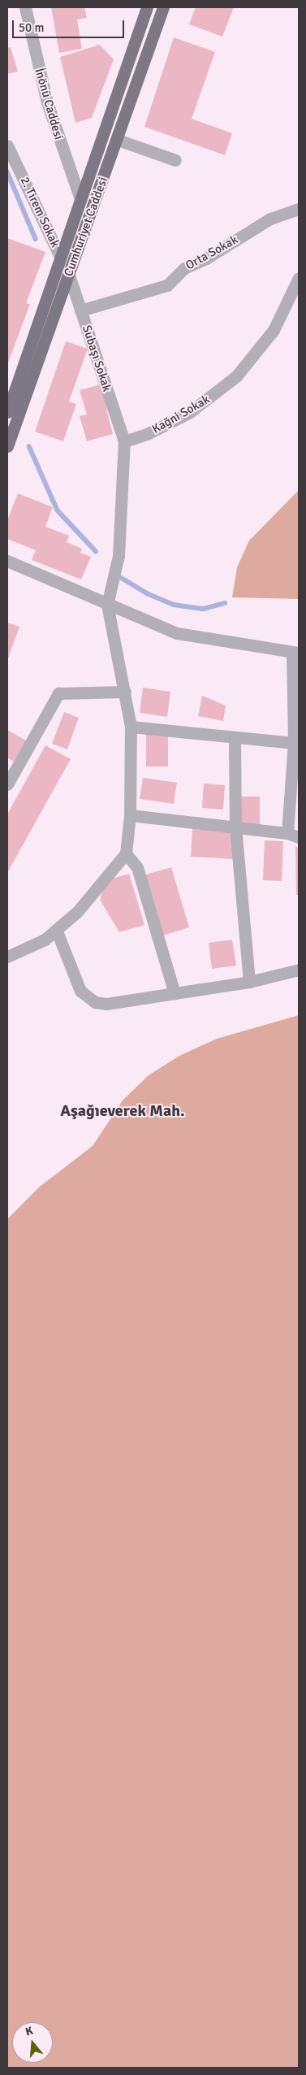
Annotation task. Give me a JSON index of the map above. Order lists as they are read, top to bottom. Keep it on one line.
{"streets":{"main road":["Cumhuriyet Caddesi"],"street":["İnönü Caddesi","2. Tirem Sokak","Orta Sokak","Subaşı Sokak","Kağni Sokak"]},"crossings":[["İnönü Caddesi","Cumhuriyet Caddesi"],["2. Tirem Sokak","Cumhuriyet Caddesi"],["Cumhuriyet Caddesi","Subaşı Sokak"],["Orta Sokak","Subaşı Sokak"],["Subaşı Sokak","Kağni Sokak"]],"districts":["Aşağıeverek Mah."],"scale_bar":"50 m","north":"top"}
